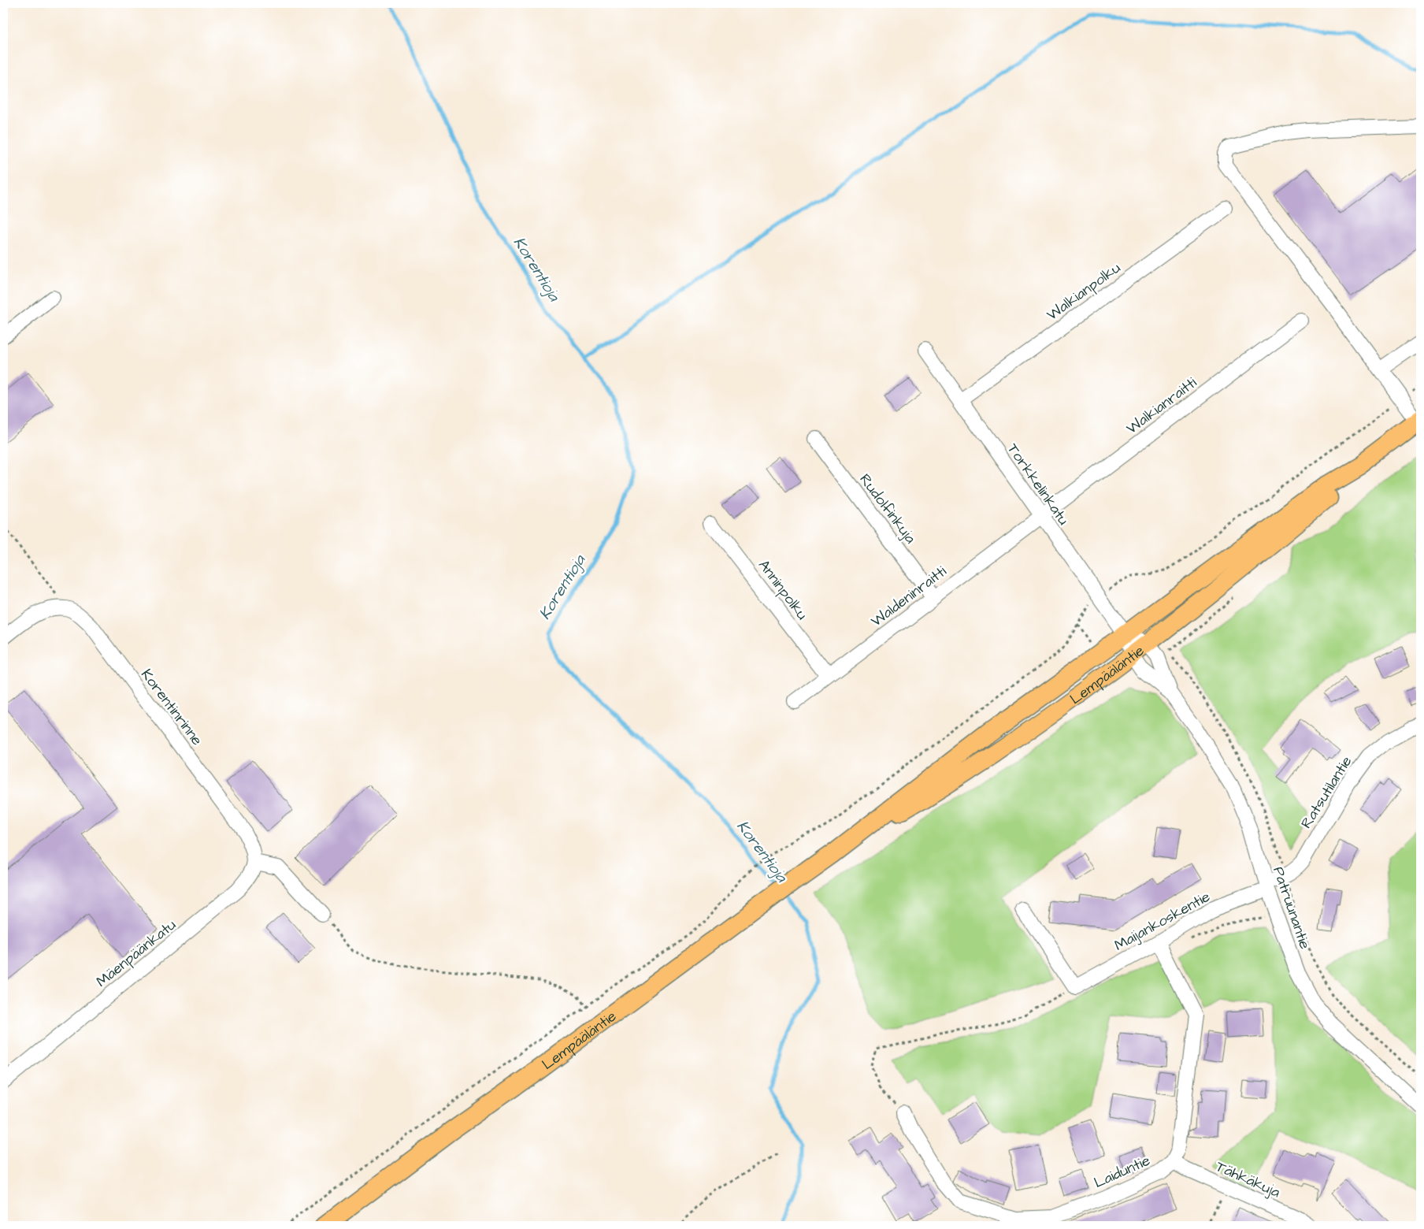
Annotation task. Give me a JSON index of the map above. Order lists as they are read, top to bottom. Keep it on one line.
{"streets":{"main road":["Lempääläntie"],"street":["Walkianpolku","Walkianraitti","Torkkelinkatu","Rudolfinkuja","Anninpolku","Waldeninraitti","Korentinrinne","Ratsutilantie","Patruunantie","Maijankoskentie","Mäenpäänkatu","Laiduntie","Tähkäkuja"]},"crossings":[["Walkianpolku","Torkkelinkatu"],["Walkianraitti","Torkkelinkatu"],["Walkianraitti","Waldeninraitti"],["Torkkelinkatu","Waldeninraitti"],["Torkkelinkatu","Lempääläntie"],["Torkkelinkatu","Patruunantie"],["Rudolfinkuja","Waldeninraitti"],["Anninpolku","Waldeninraitti"],["Lempääläntie","Patruunantie"],["Korentinrinne","Mäenpäänkatu"],["Ratsutilantie","Patruunantie"],["Ratsutilantie","Maijankoskentie"],["Patruunantie","Maijankoskentie"],["Maijankoskentie","Laiduntie"],["Laiduntie","Tähkäkuja"]],"water":["Korentioja"]}
